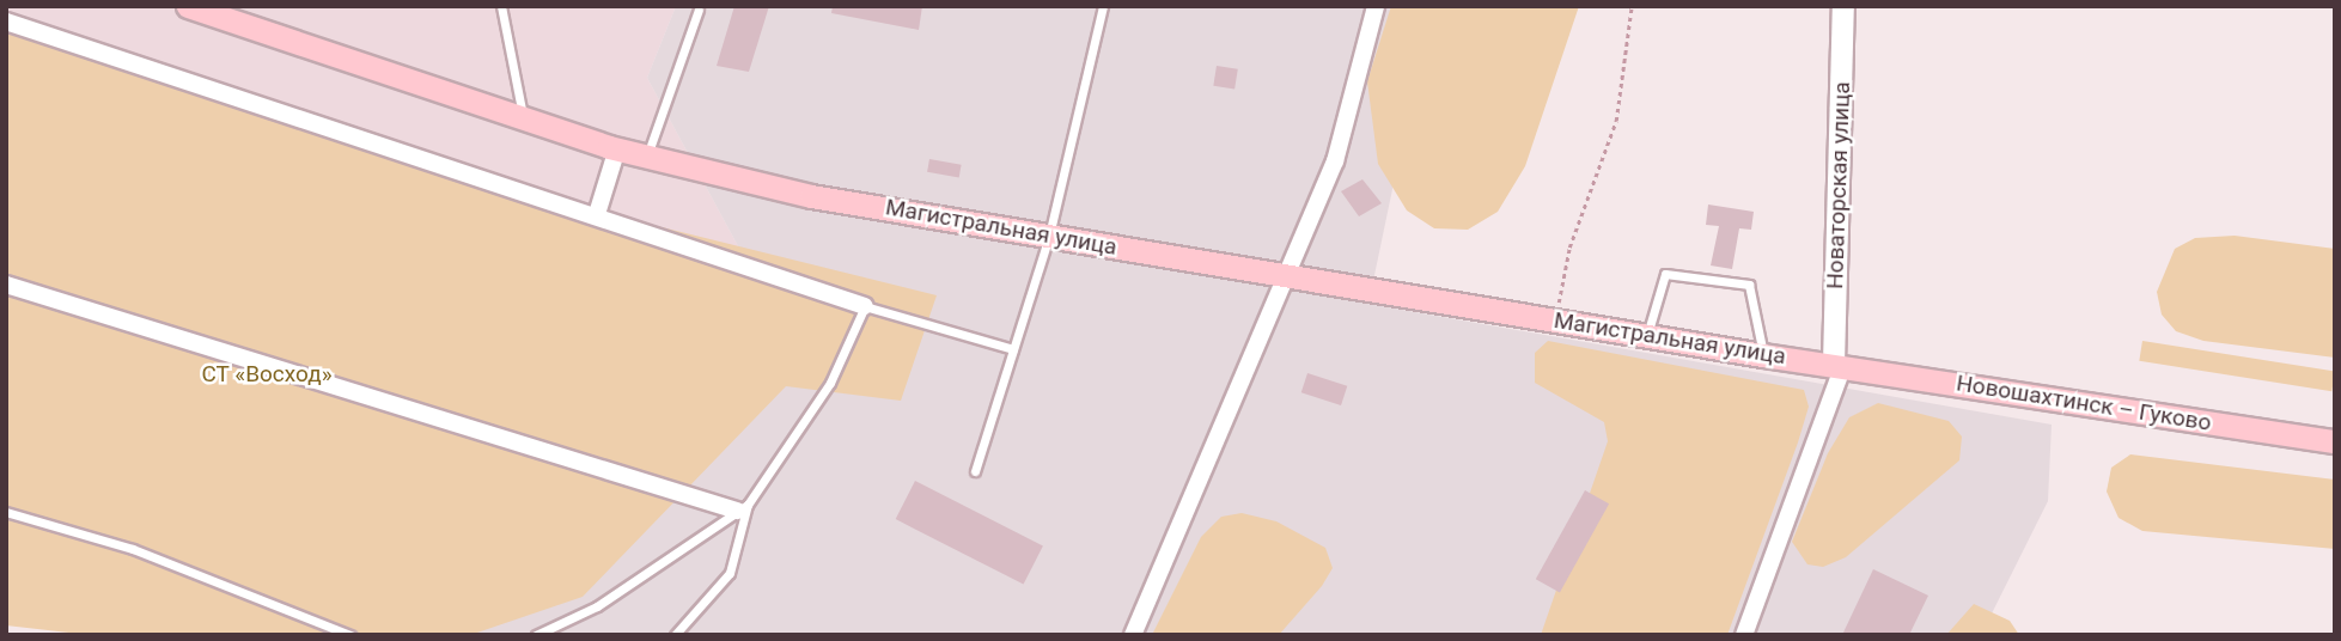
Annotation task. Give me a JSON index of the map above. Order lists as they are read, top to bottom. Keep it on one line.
{"streets":{"main road":["Магистральная улица","Новошахтинск – Гуково"],"street":["Новаторская улица"]},"crossings":[["Новаторская улица","Магистральная улица"],["Новаторская улица","Новошахтинск – Гуково"],["Магистральная улица","Новошахтинск – Гуково"]],"parks":["СТ «Восход»"]}
